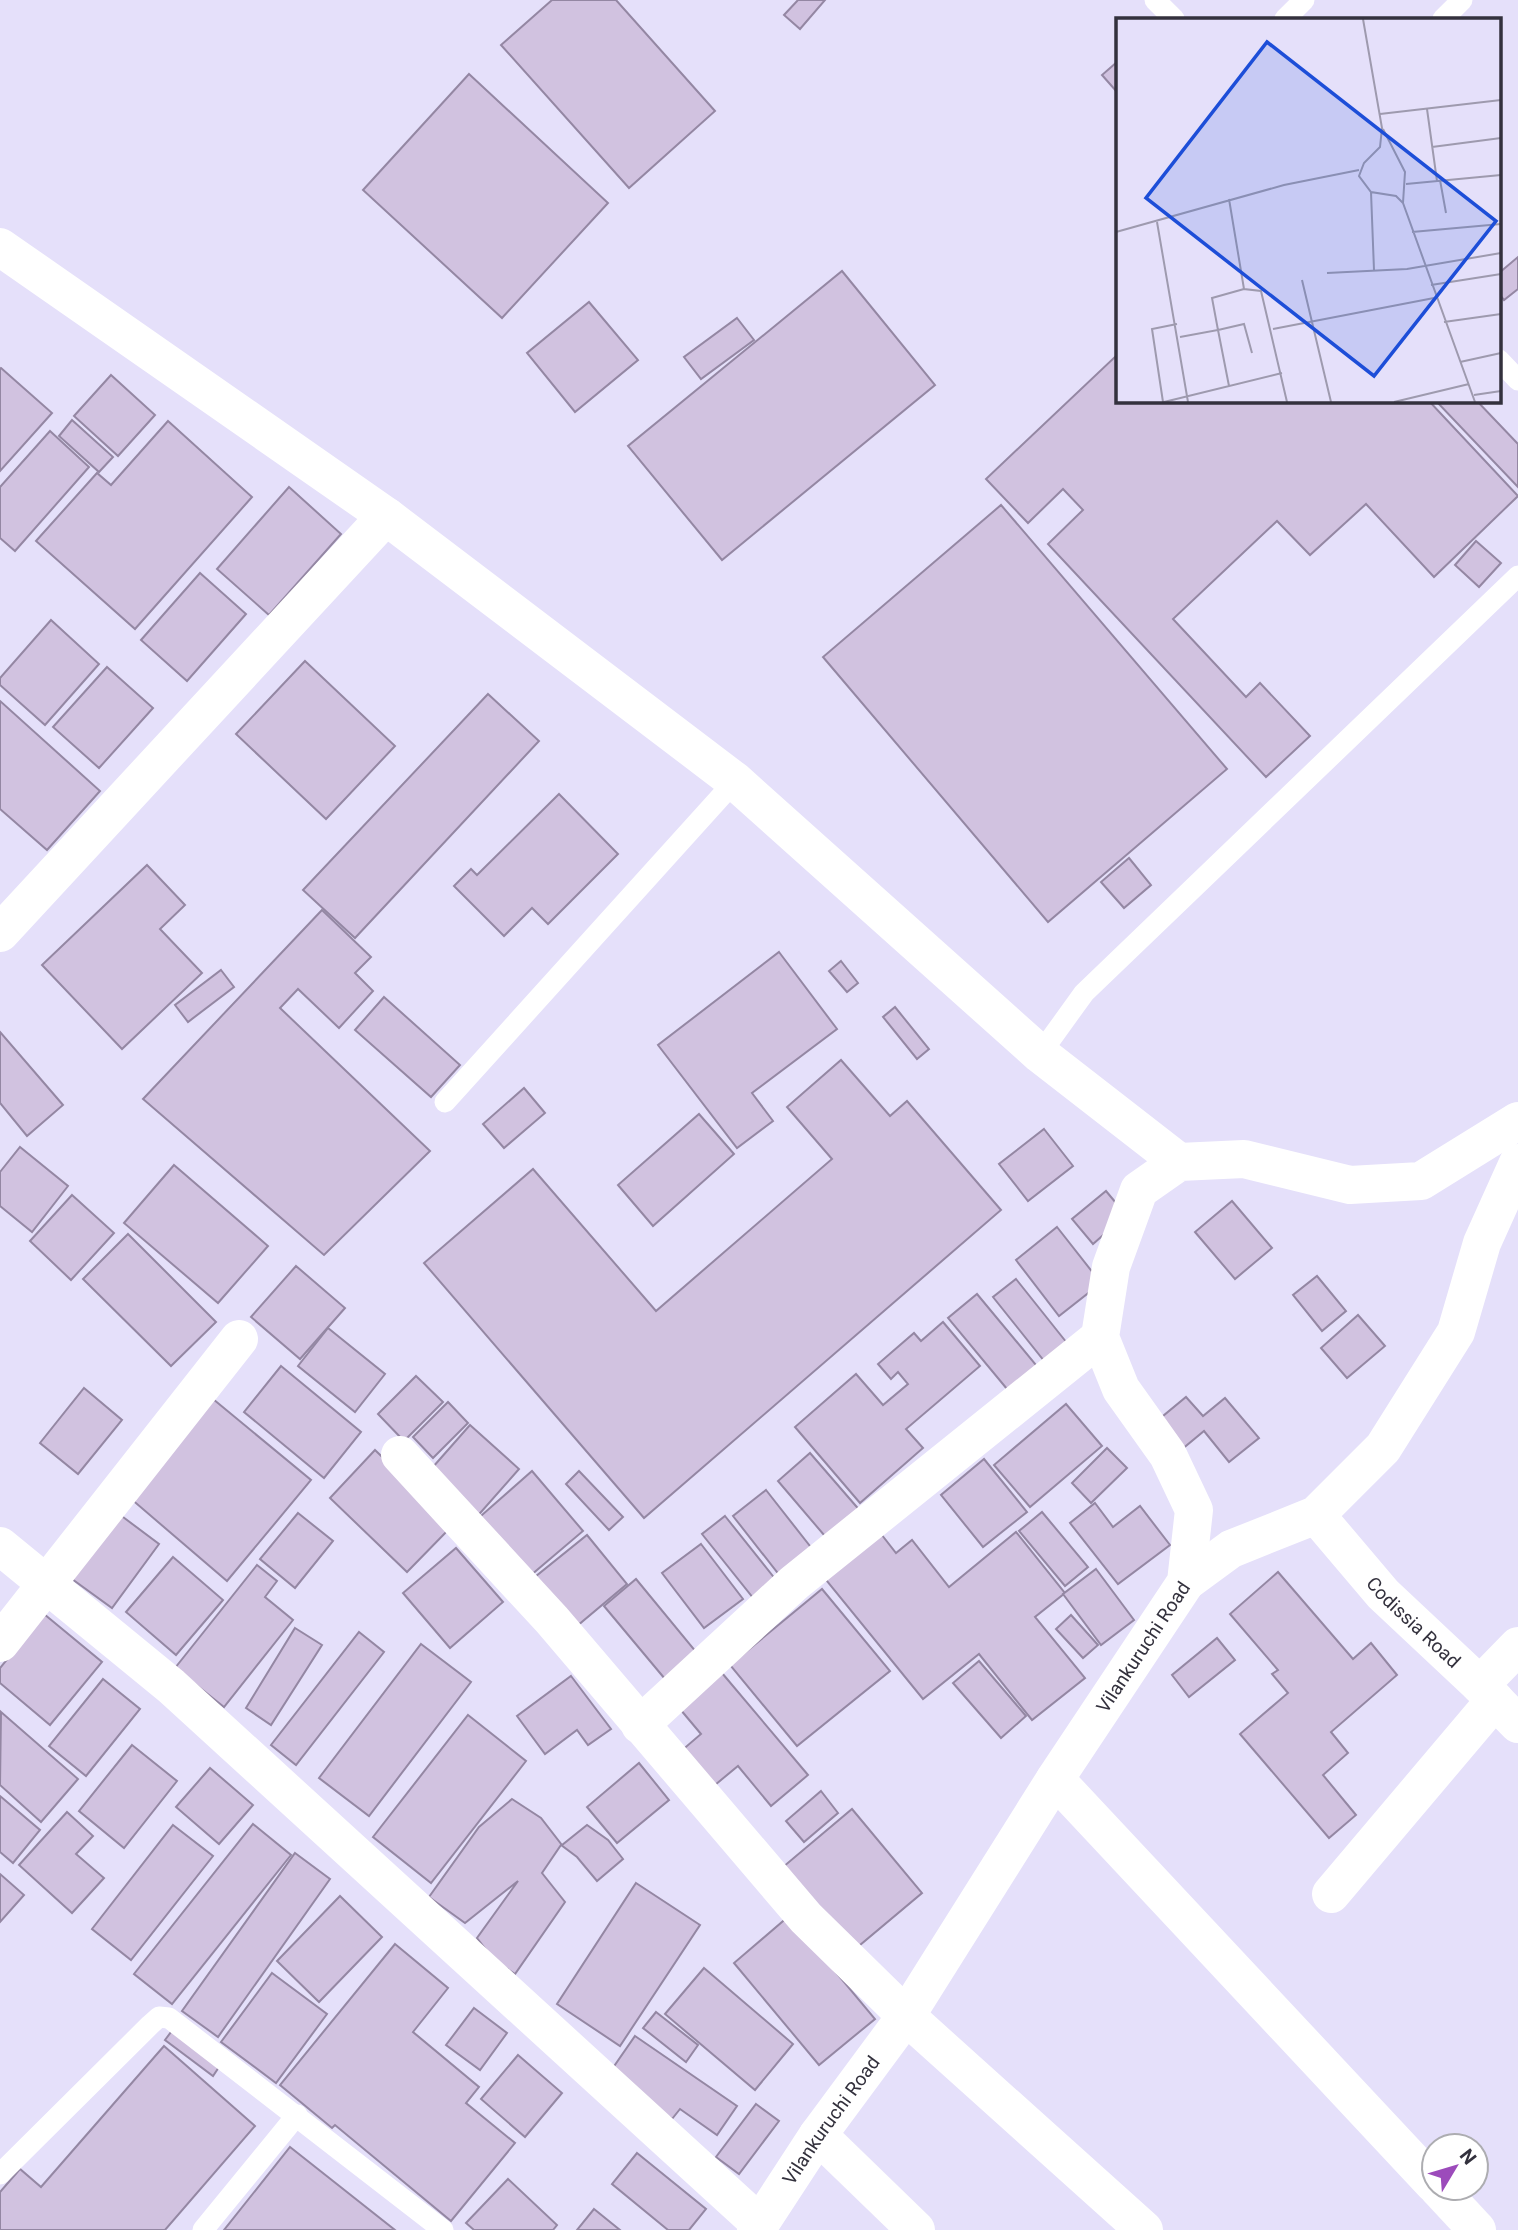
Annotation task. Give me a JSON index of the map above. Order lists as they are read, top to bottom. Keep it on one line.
{"streets":{"street":["Codissia Road","Vilankuruchi Road"]},"north":"top right"}
